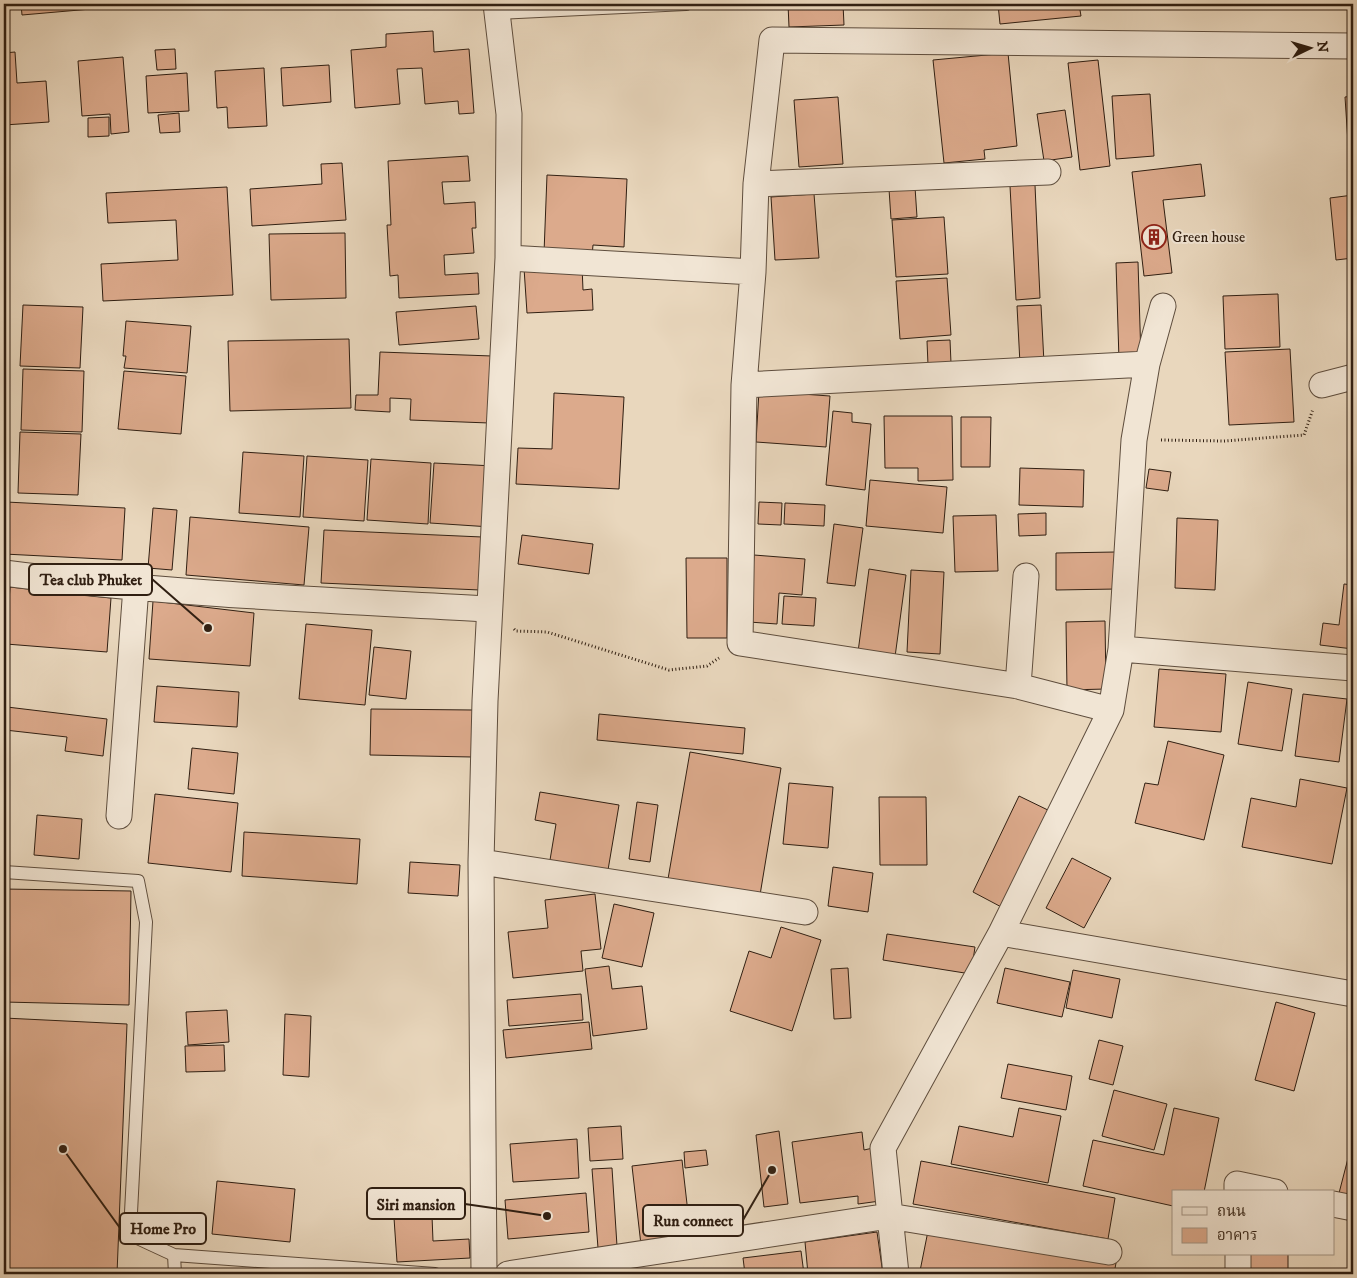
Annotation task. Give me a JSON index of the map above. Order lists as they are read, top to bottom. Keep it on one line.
{"places":{"building":["Green house"],"other":["Tea club Phuket","Home Pro","Run connect","Siri mansion"]},"legend":["ถนน","อาคาร"],"north":"right"}
